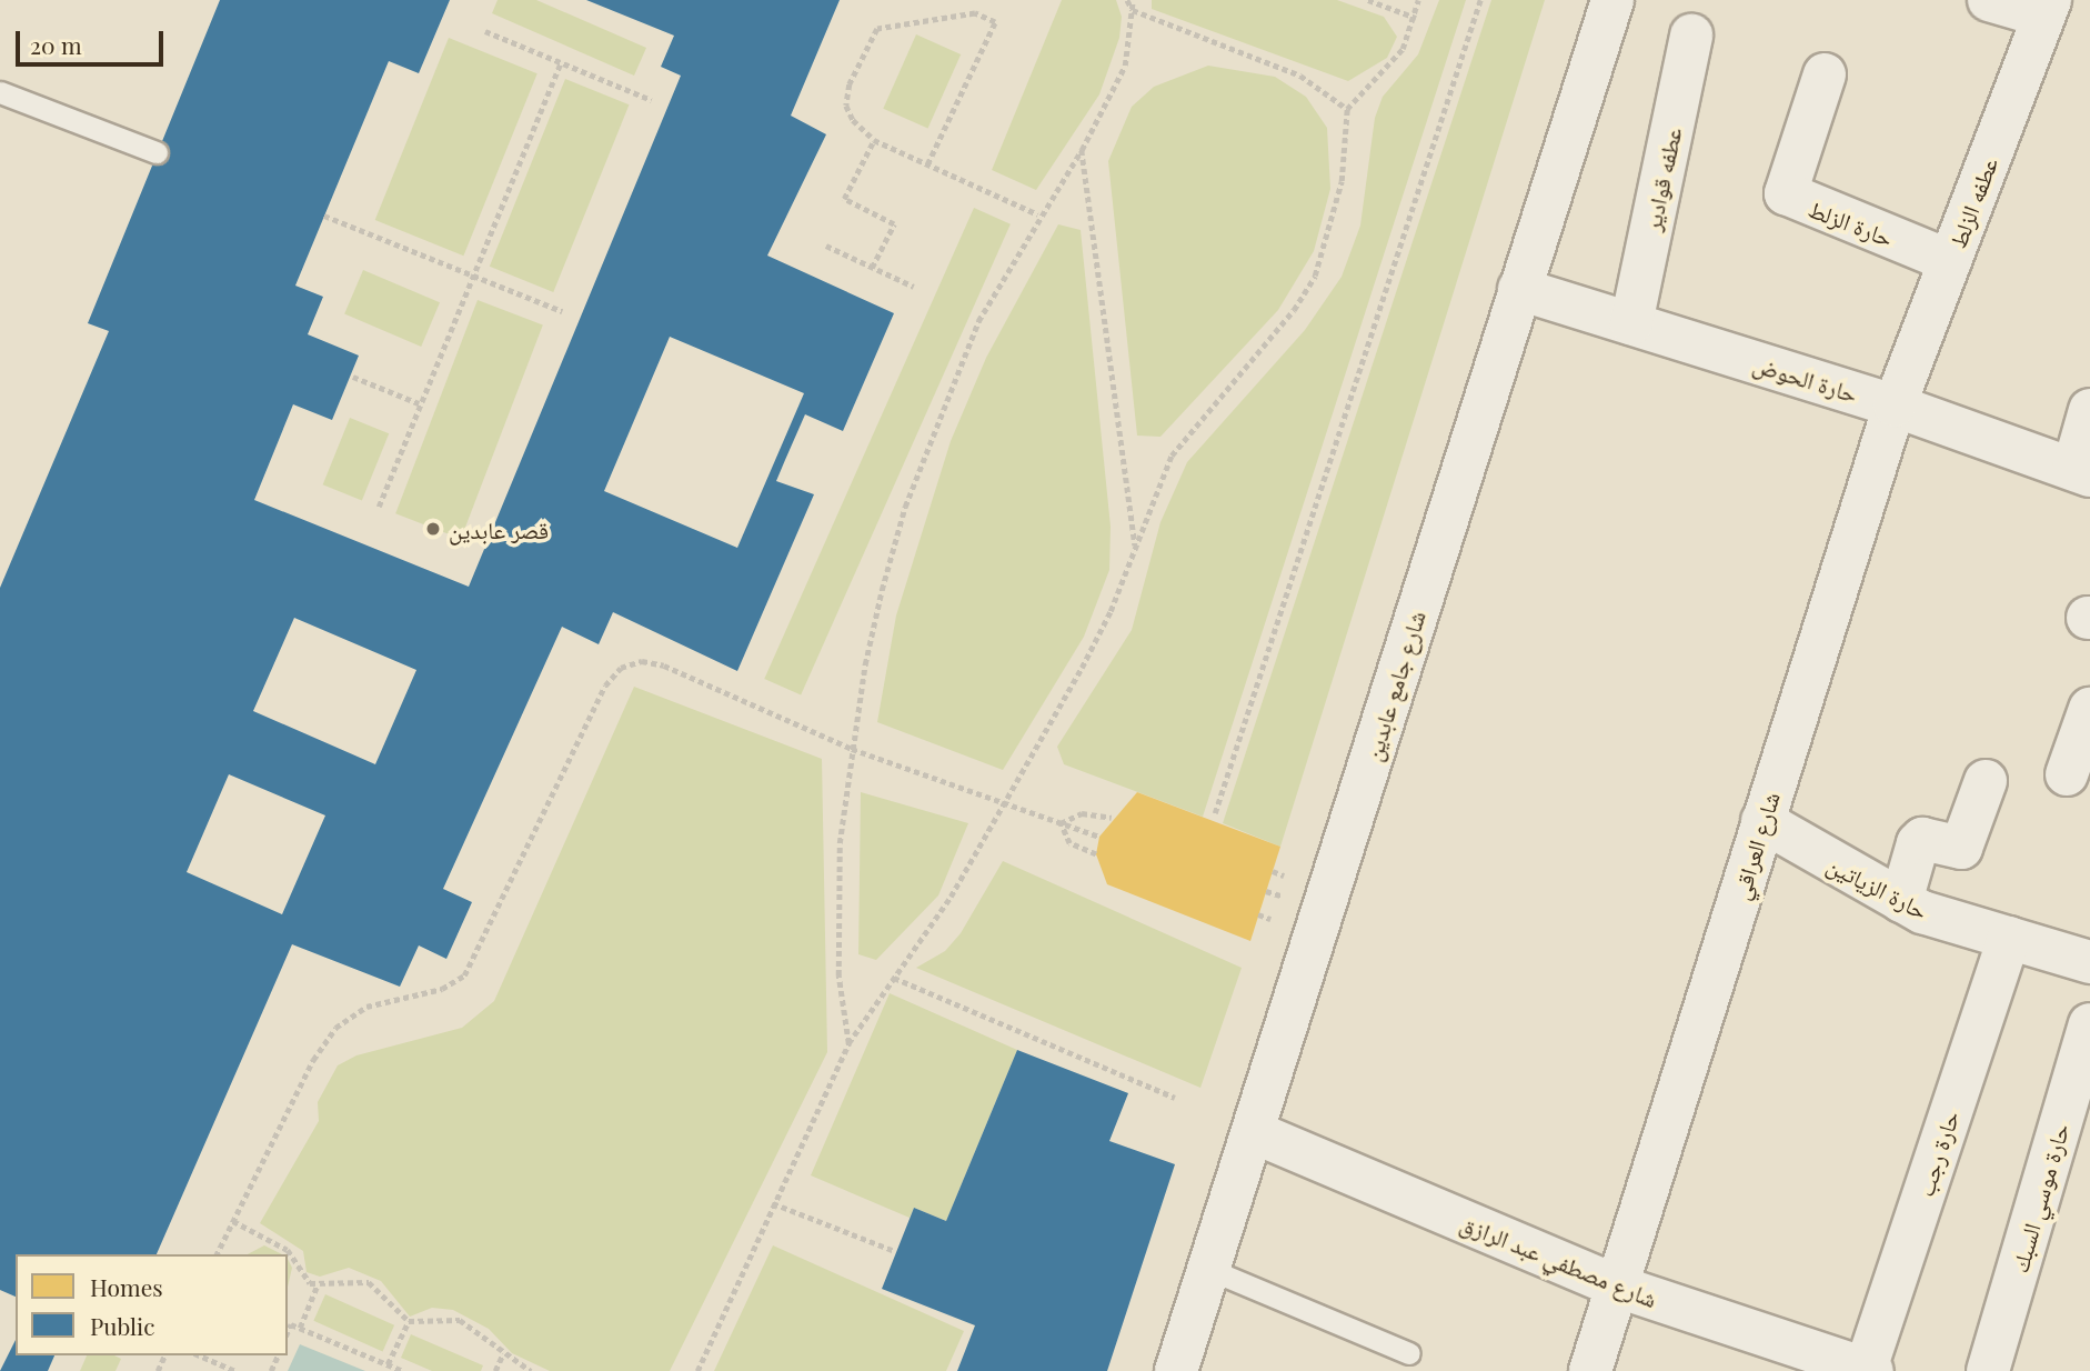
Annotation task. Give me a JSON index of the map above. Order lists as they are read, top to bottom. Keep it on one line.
{"streets":{"street":["عطفه قوادير","عطفه الزلط","حارة الزلط","حارة الحوض","شارع جامع عابدين","شارع العراقي","حارة الزياتين","حارة رجب","حارة موسي السبك","شارع مصطفي عبد الرازق"]},"crossings":[["عطفه قوادير","حارة الحوض"],["عطفه الزلط","حارة الزلط"],["عطفه الزلط","حارة الحوض"],["عطفه الزلط","شارع العراقي"],["حارة الحوض","شارع جامع عابدين"],["حارة الحوض","شارع العراقي"],["شارع جامع عابدين","شارع مصطفي عبد الرازق"],["شارع العراقي","حارة الزياتين"],["شارع العراقي","شارع مصطفي عبد الرازق"],["حارة الزياتين","حارة رجب"],["حارة رجب","شارع مصطفي عبد الرازق"]],"places":["قصر عابدين"],"legend":["Homes","Public"],"scale_bar":"20 m"}
